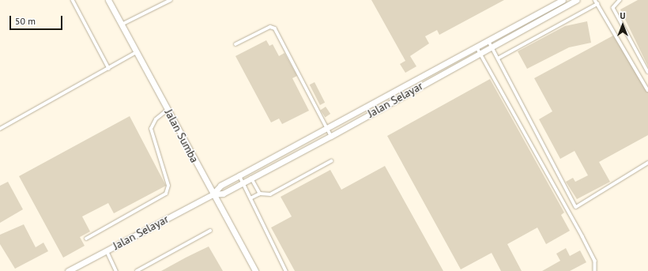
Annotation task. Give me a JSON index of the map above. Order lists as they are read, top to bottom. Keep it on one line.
{"streets":{"street":["Jalan Selayar","Jalan Sumba"]},"crossings":[["Jalan Selayar","Jalan Sumba"]],"scale_bar":"50 m","north":"top"}
